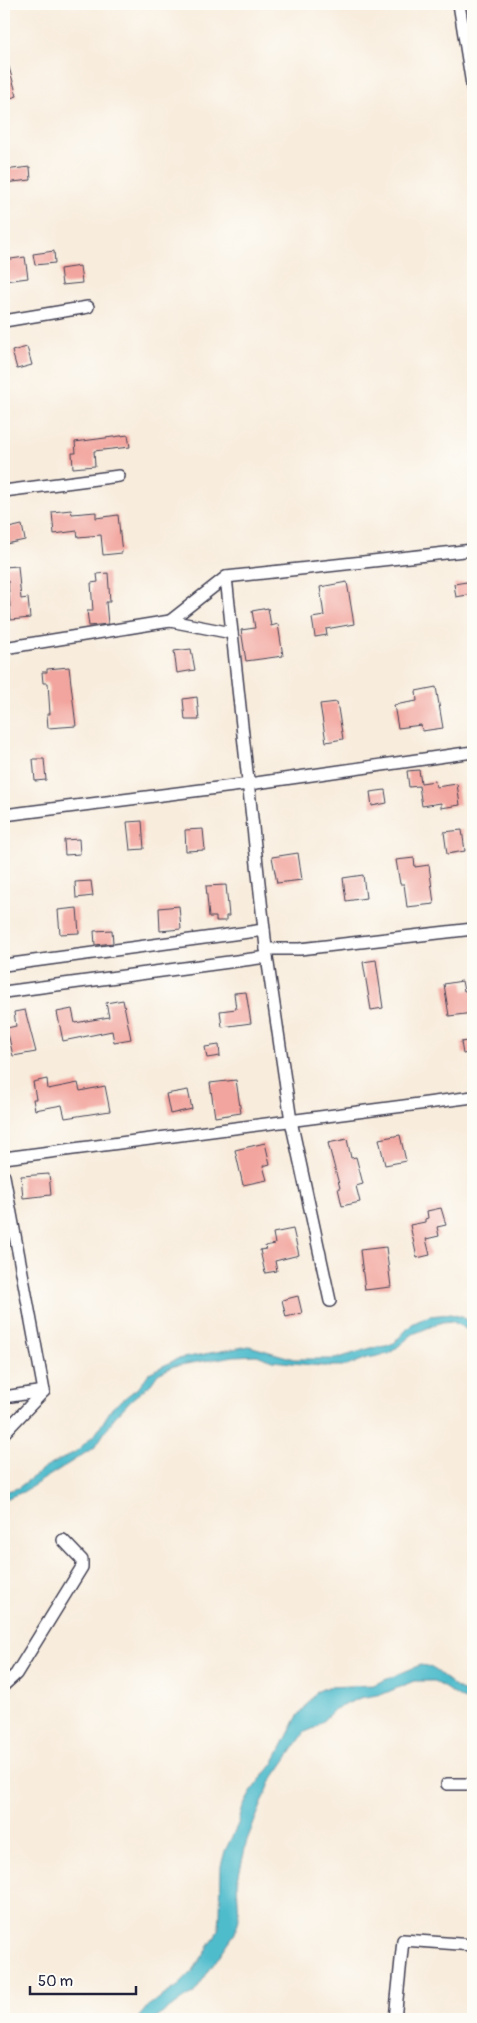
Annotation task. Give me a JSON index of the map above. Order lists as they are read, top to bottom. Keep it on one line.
{"scale_bar":"50 m"}
